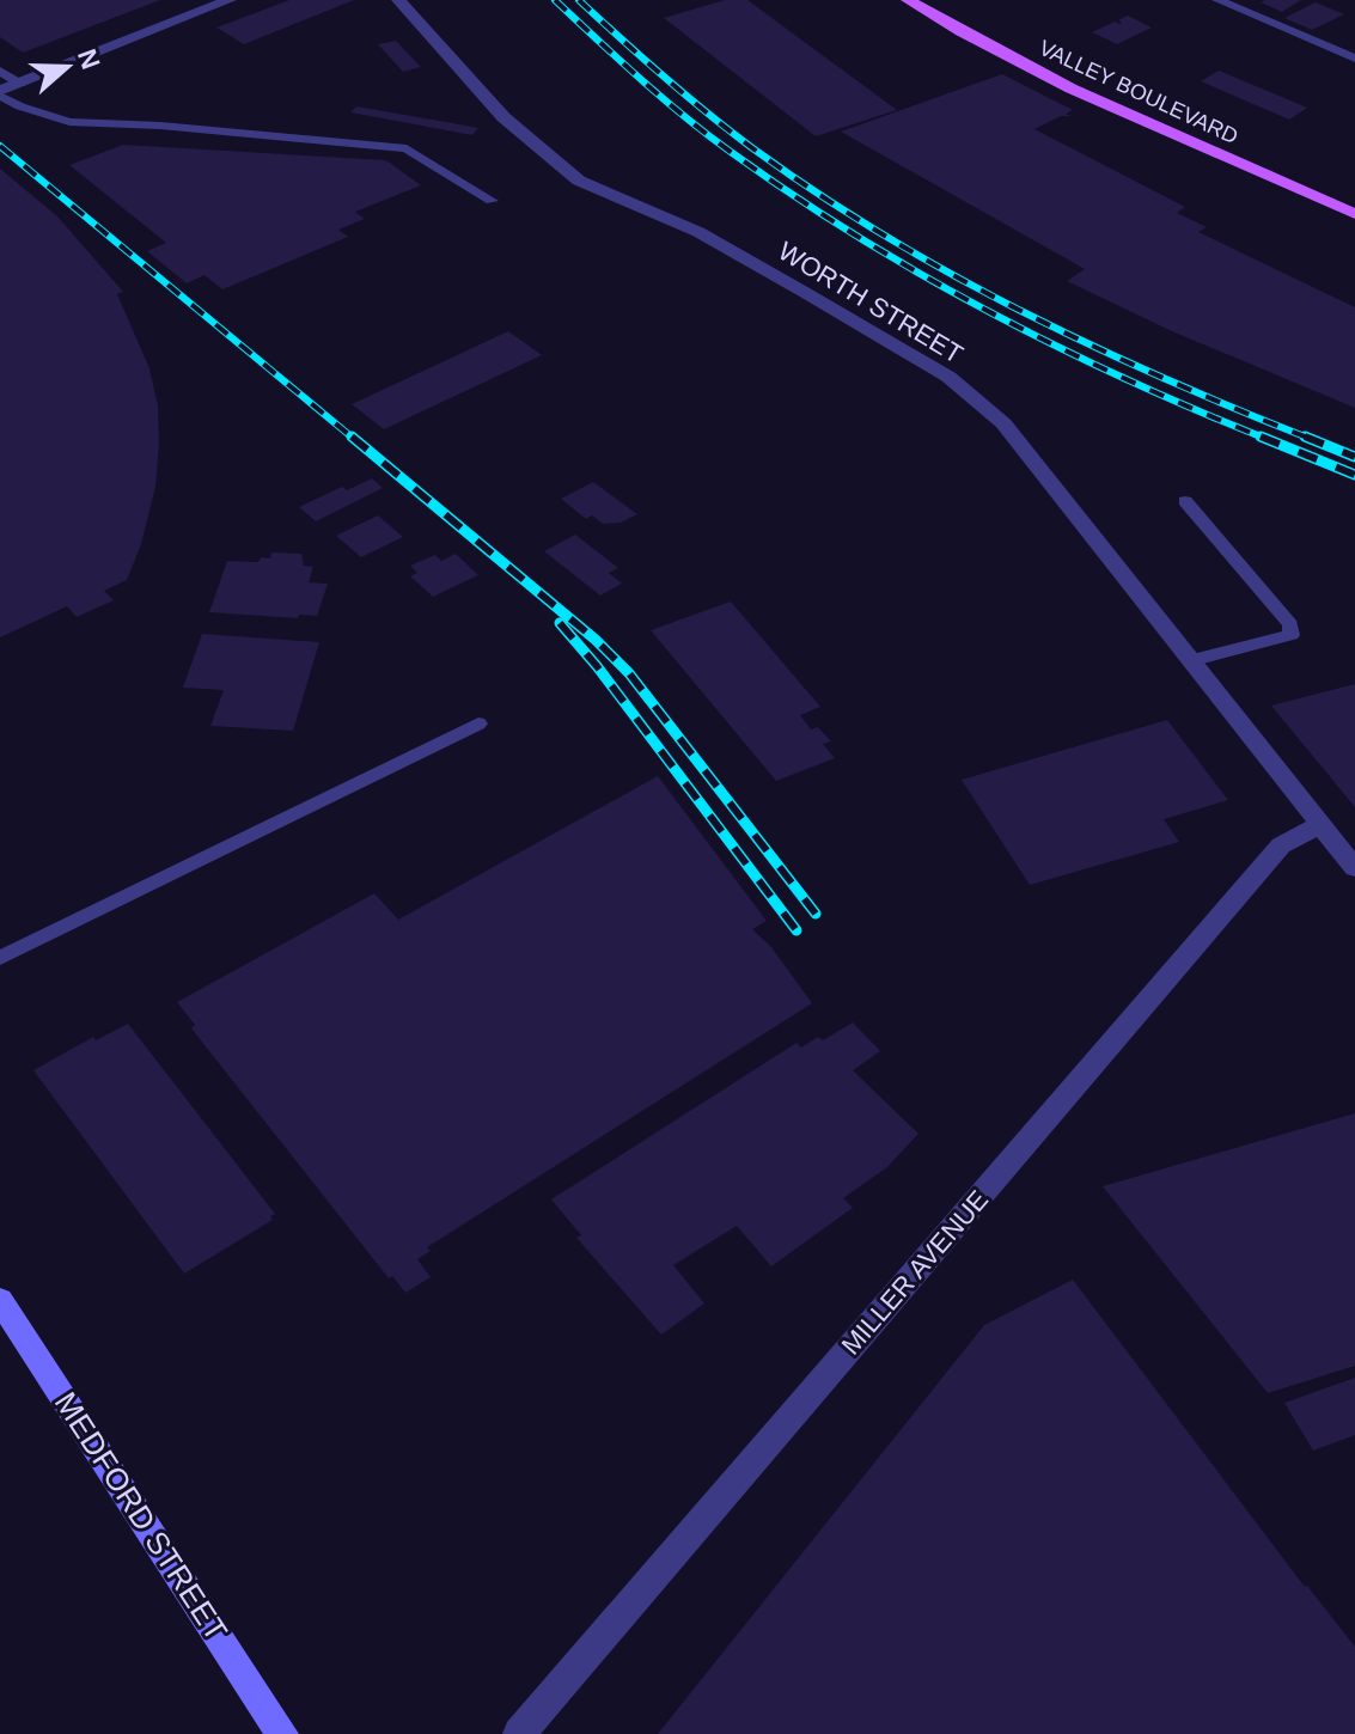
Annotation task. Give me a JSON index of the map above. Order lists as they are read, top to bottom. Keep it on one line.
{"streets":{"main road":["VALLEY BOULEVARD","MEDFORD STREET"],"street":["WORTH STREET","MILLER AVENUE"]},"crossings":[["WORTH STREET","MILLER AVENUE"]],"north":"right"}
